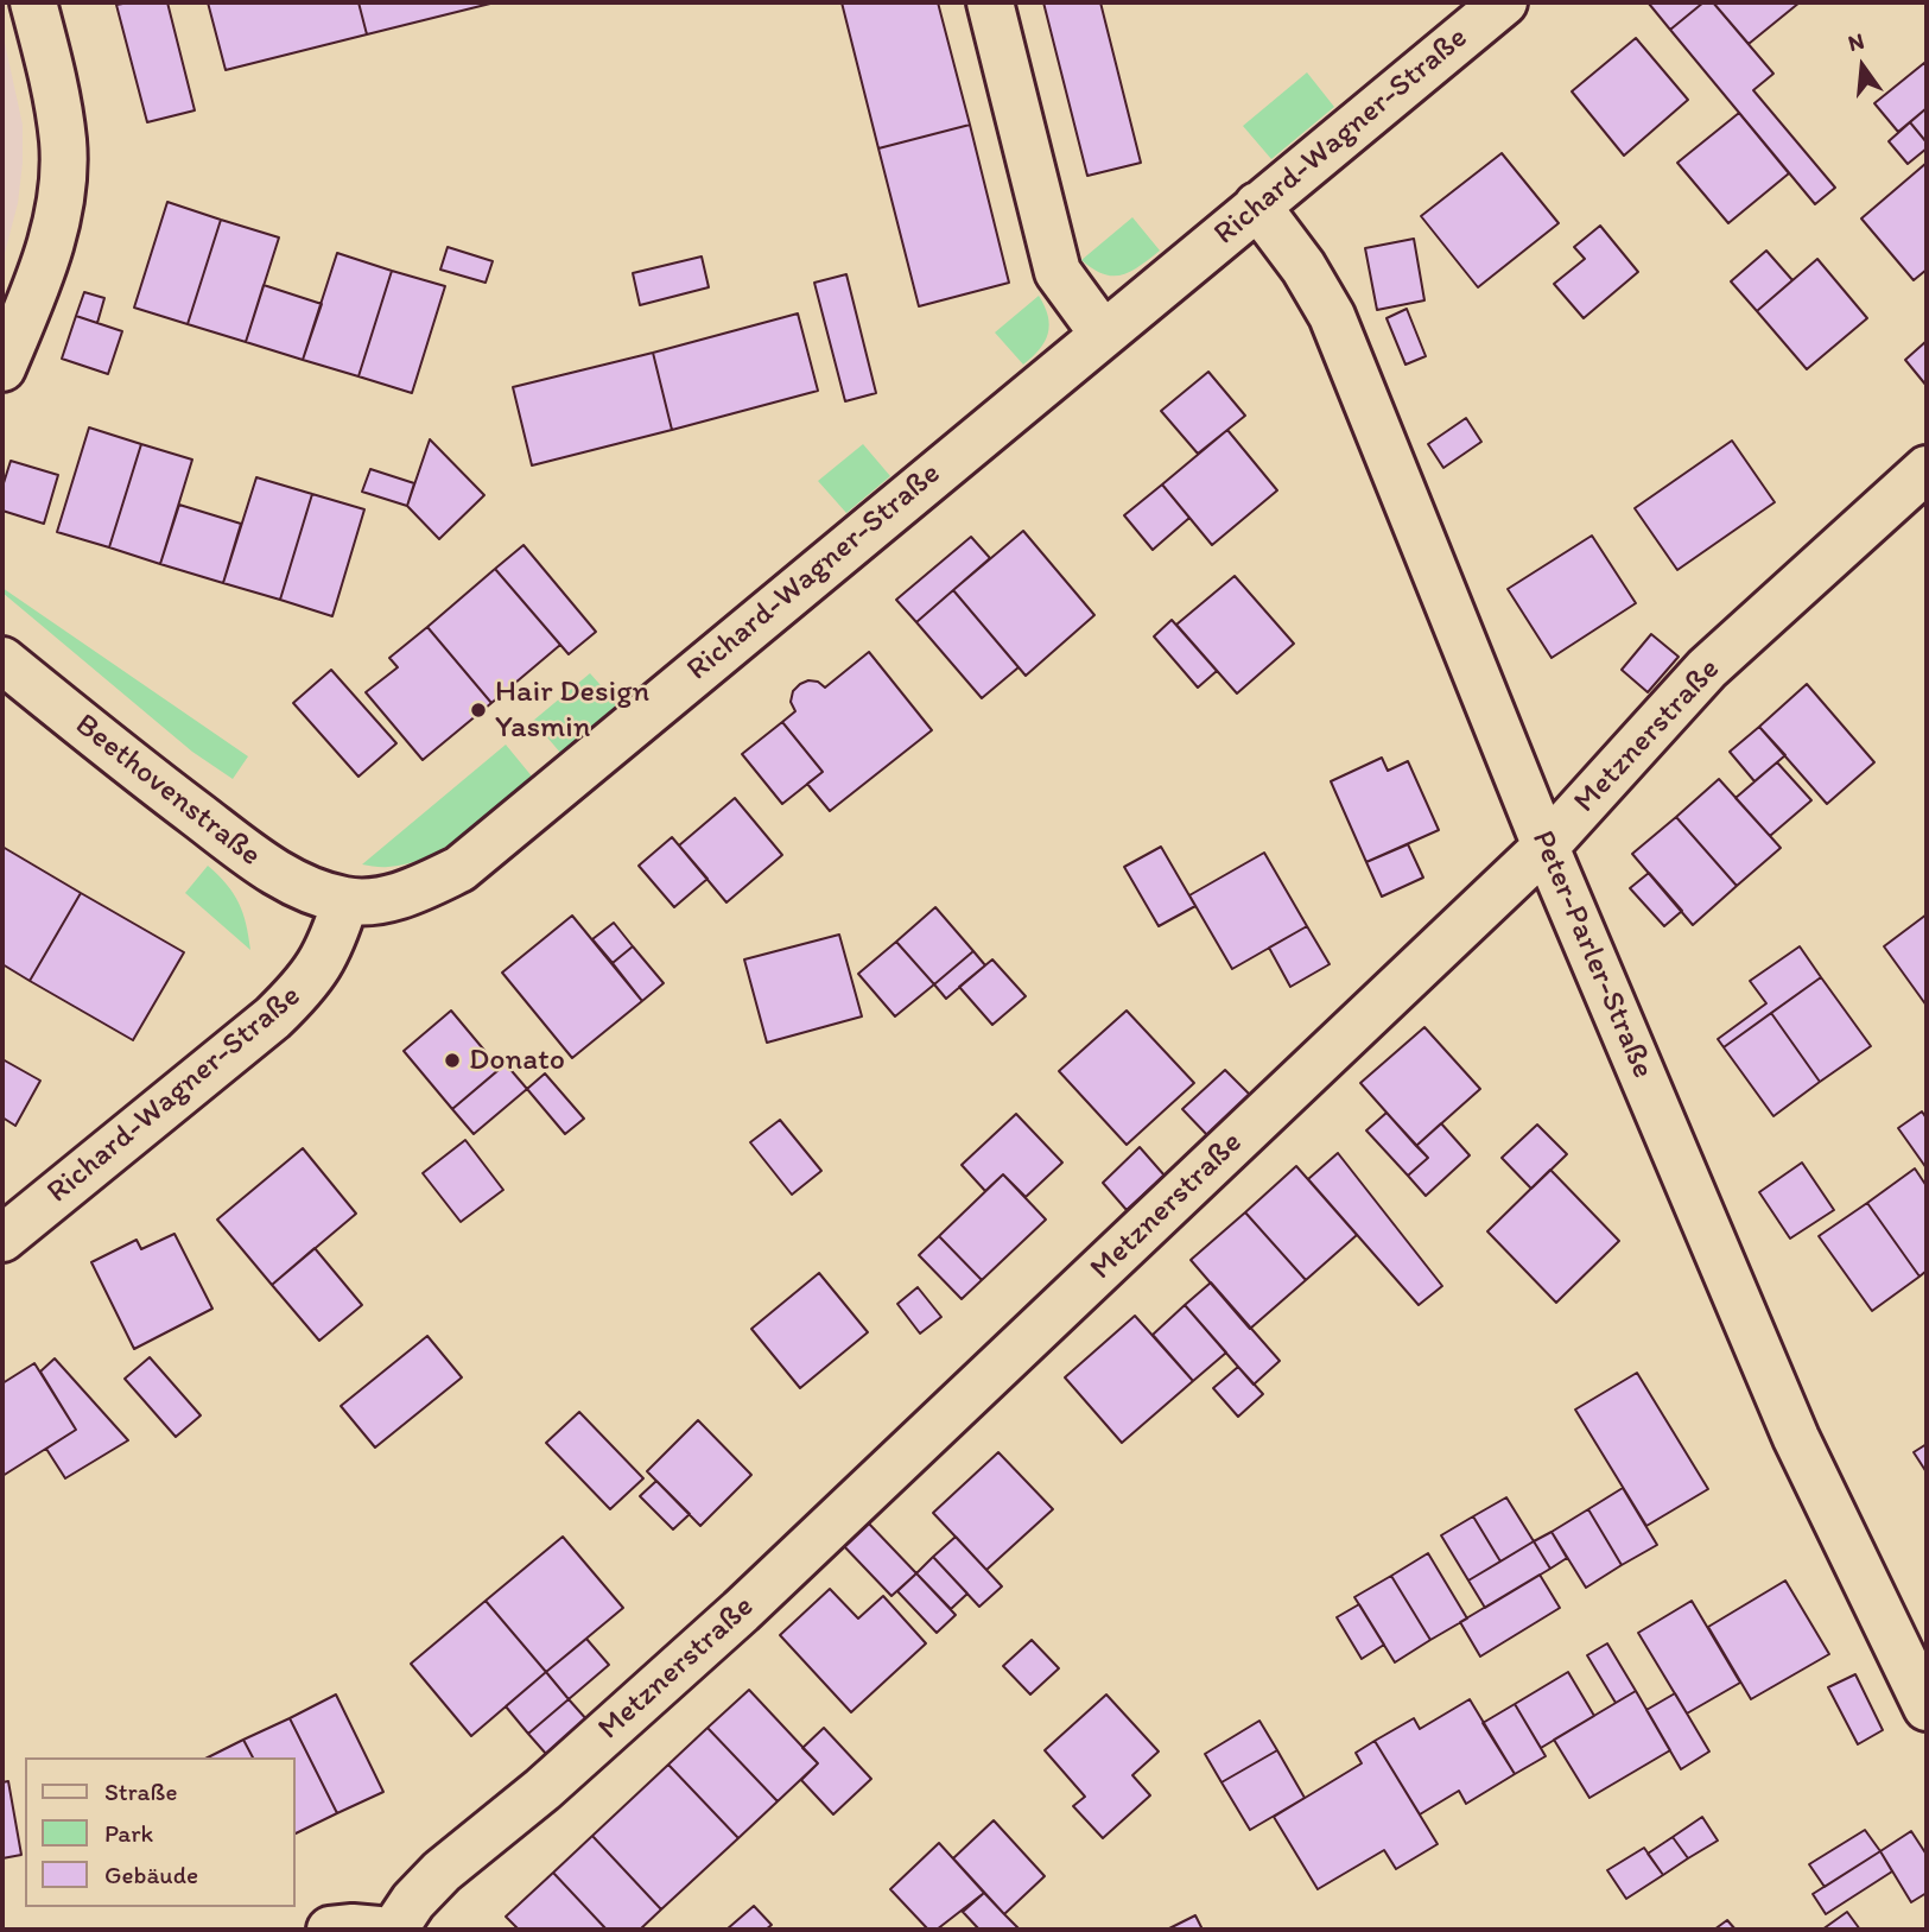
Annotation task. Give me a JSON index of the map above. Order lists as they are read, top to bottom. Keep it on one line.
{"streets":{"street":["Richard-Wagner-Straße","Metznerstraße","Beethovenstraße","Peter-Parler-Straße"]},"crossings":[["Richard-Wagner-Straße","Beethovenstraße"],["Richard-Wagner-Straße","Peter-Parler-Straße"],["Metznerstraße","Peter-Parler-Straße"]],"places":["Hair Design Yasmin","Donato"],"legend":["Straße","Park","Gebäude"],"north":"top"}
